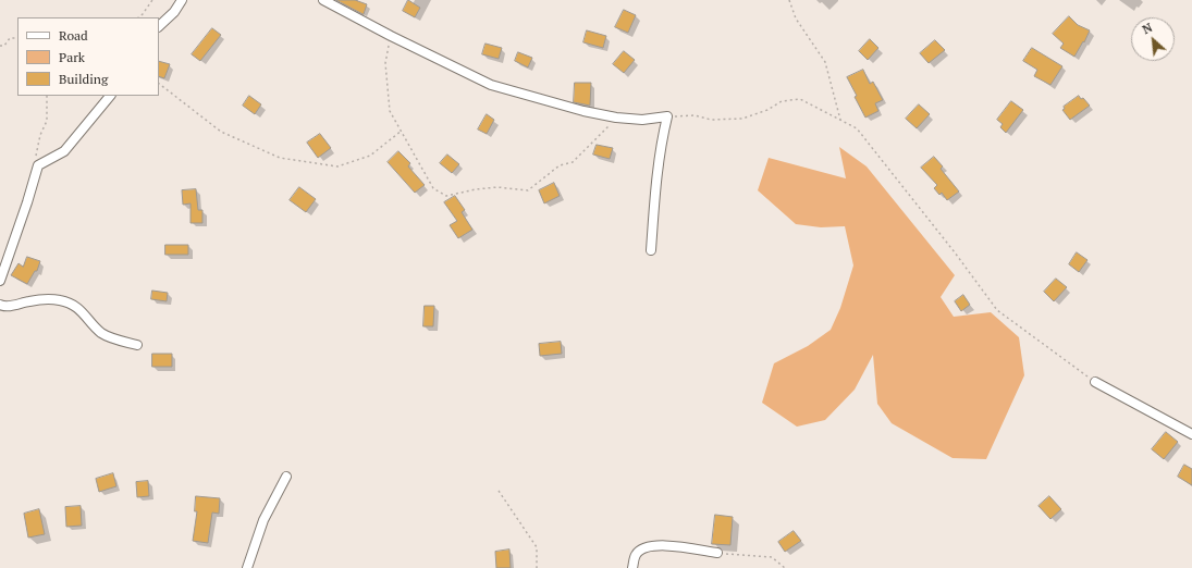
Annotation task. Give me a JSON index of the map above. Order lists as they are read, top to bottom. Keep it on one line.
{"legend":["Road","Park","Building"],"north":"top left"}
